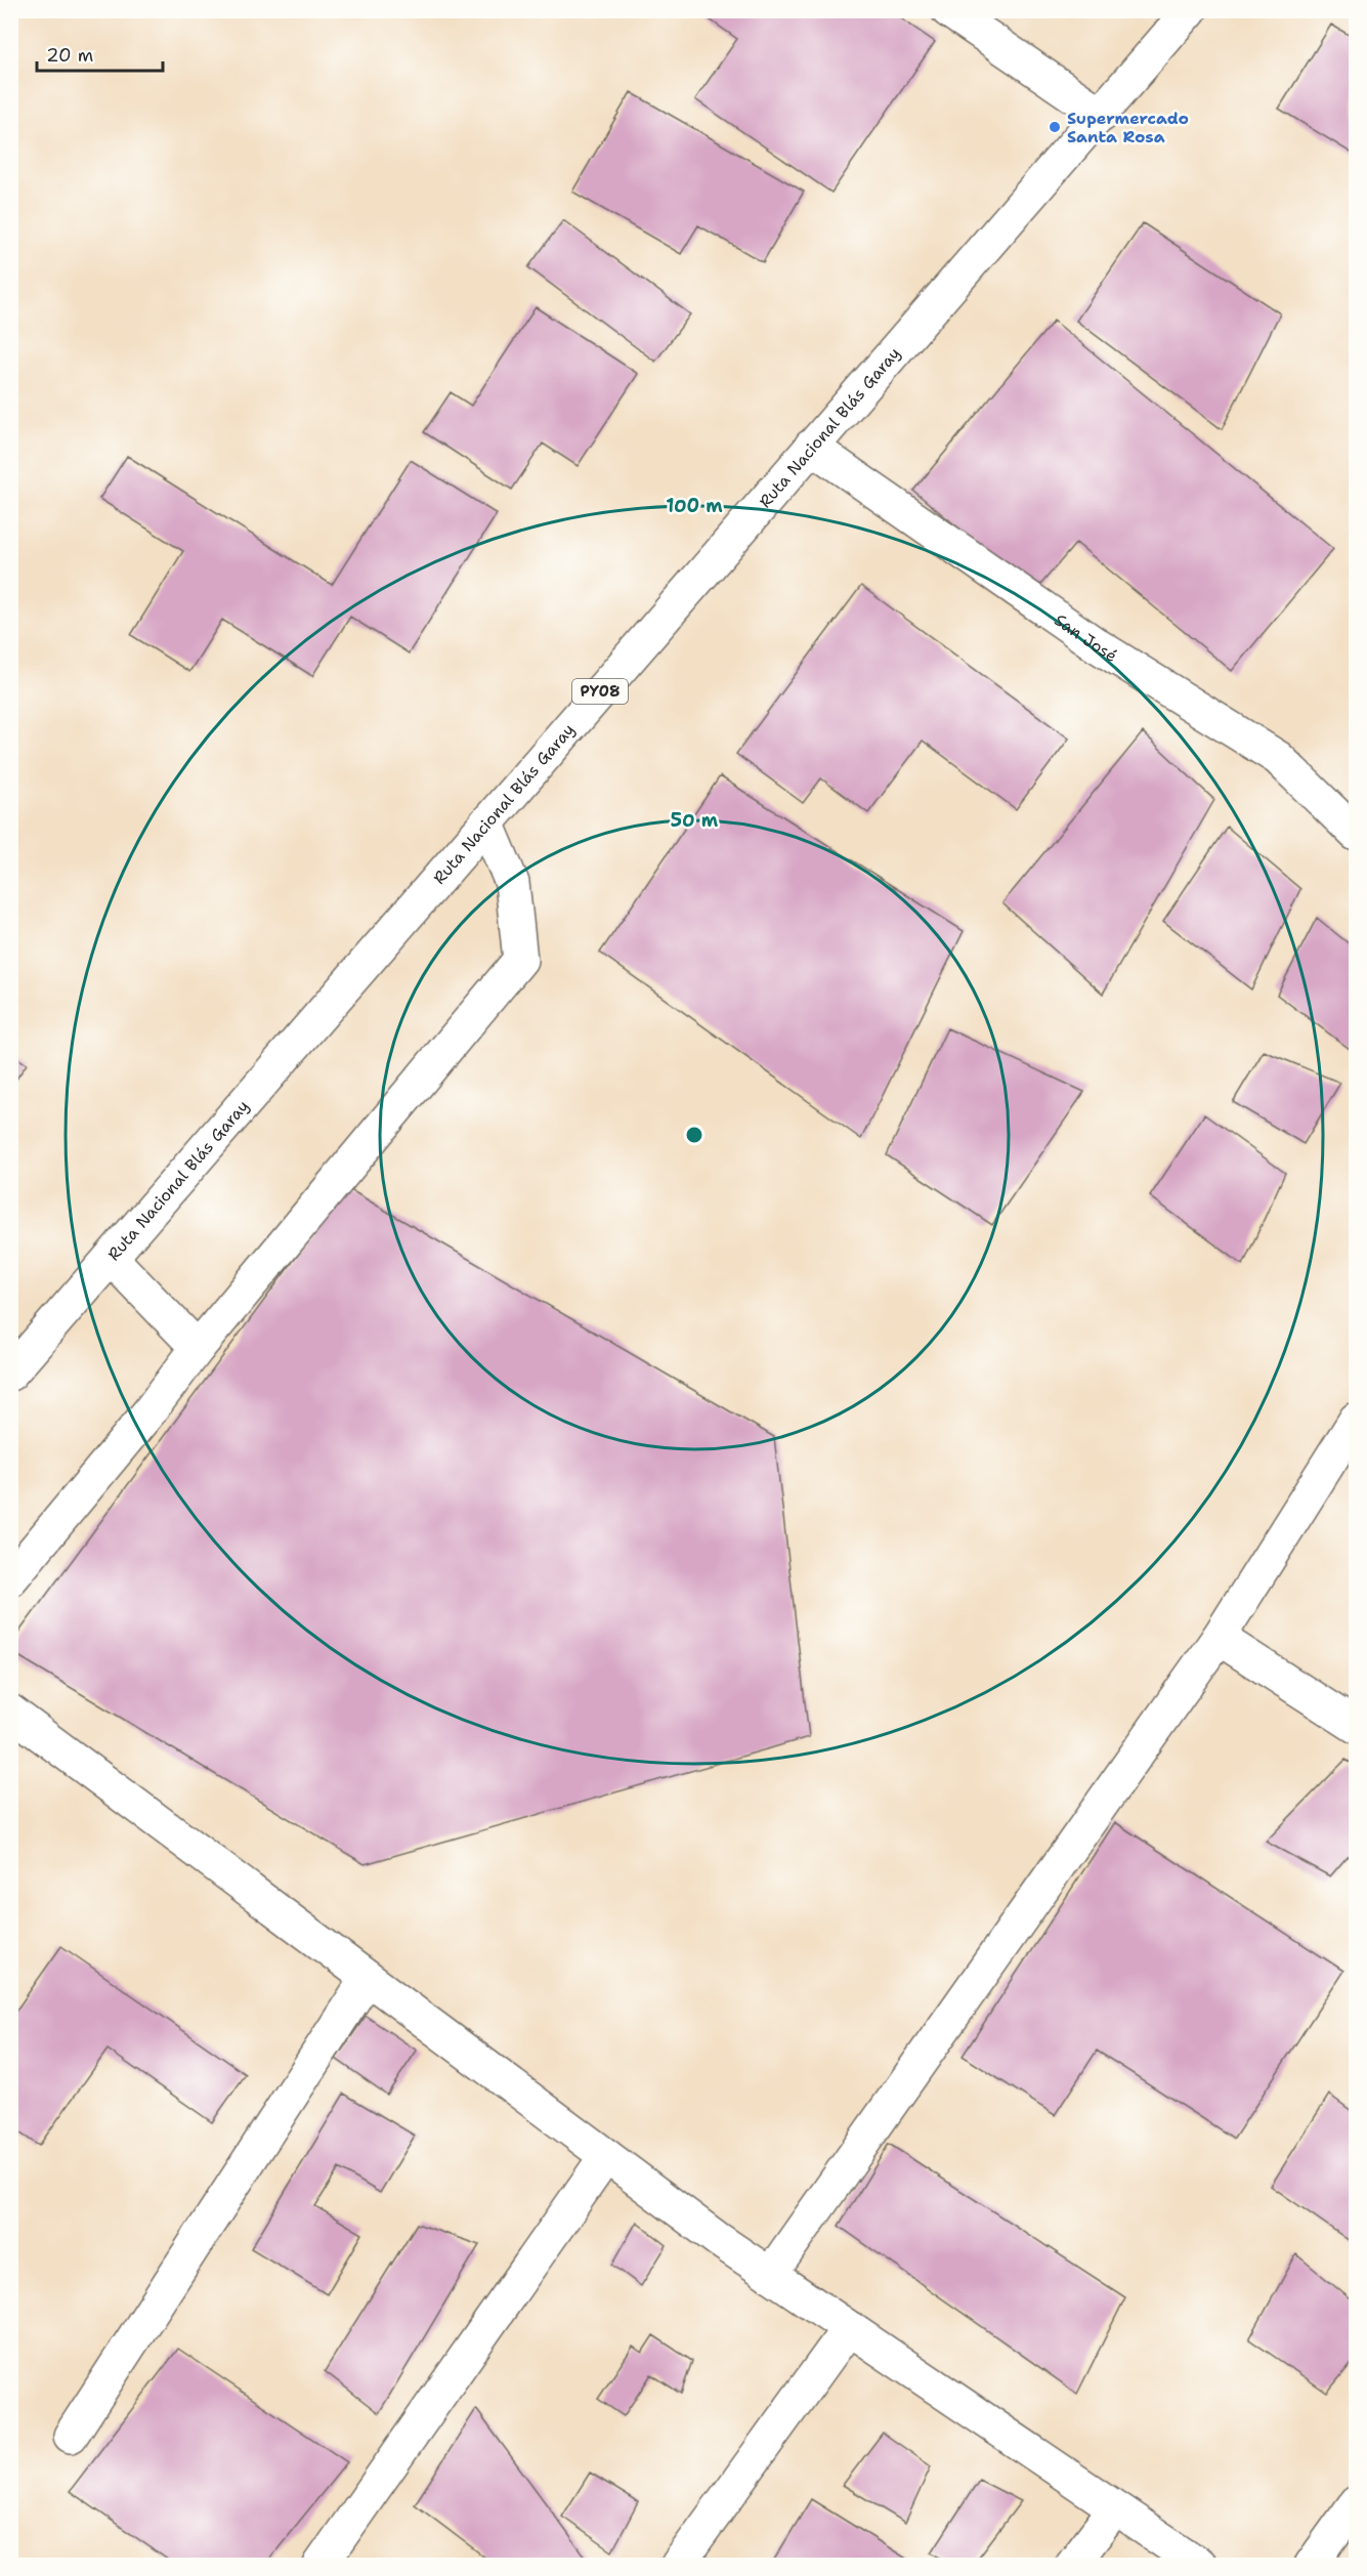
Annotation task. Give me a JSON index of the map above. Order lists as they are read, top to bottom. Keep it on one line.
{"streets":{"main road":["Ruta Nacional Blás Garay","San José","PY08"]},"crossings":[["Ruta Nacional Blás Garay","San José"]],"places":["Supermercado Santa Rosa"],"scale_bar":"20 m","rings":["100 m","50 m"]}
